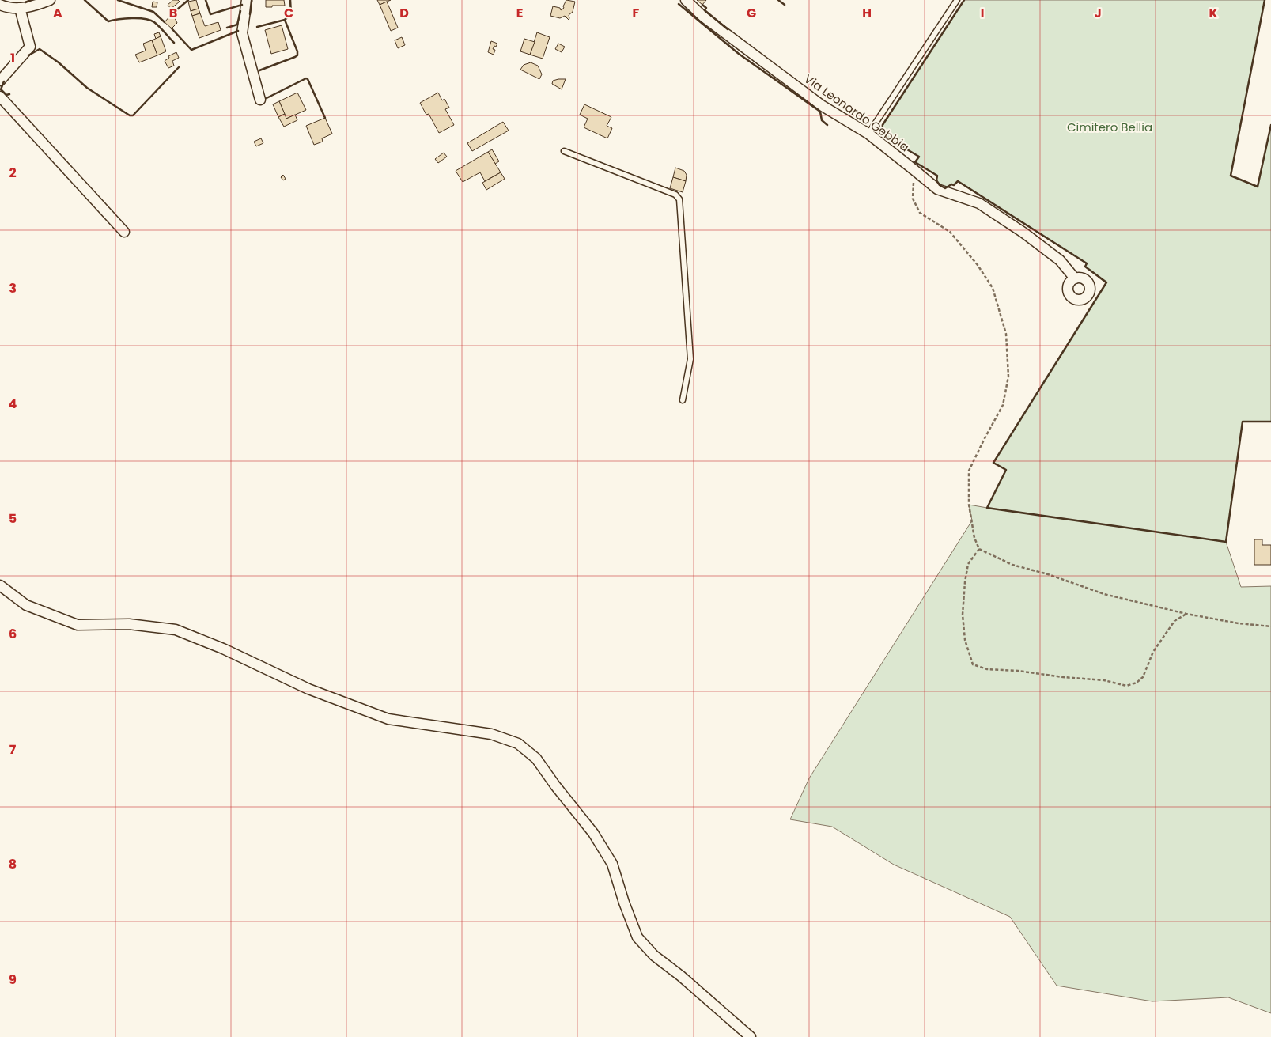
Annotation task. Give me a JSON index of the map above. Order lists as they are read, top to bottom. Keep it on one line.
{"streets":{"street":["Via Leonardo Gebbia"]},"parks":["Cimitero Bellia"],"grid":{"columns":["A","B","C","D","E","F","G","H","I","J","K"],"rows":["1","2","3","4","5","6","7","8","9"]}}
